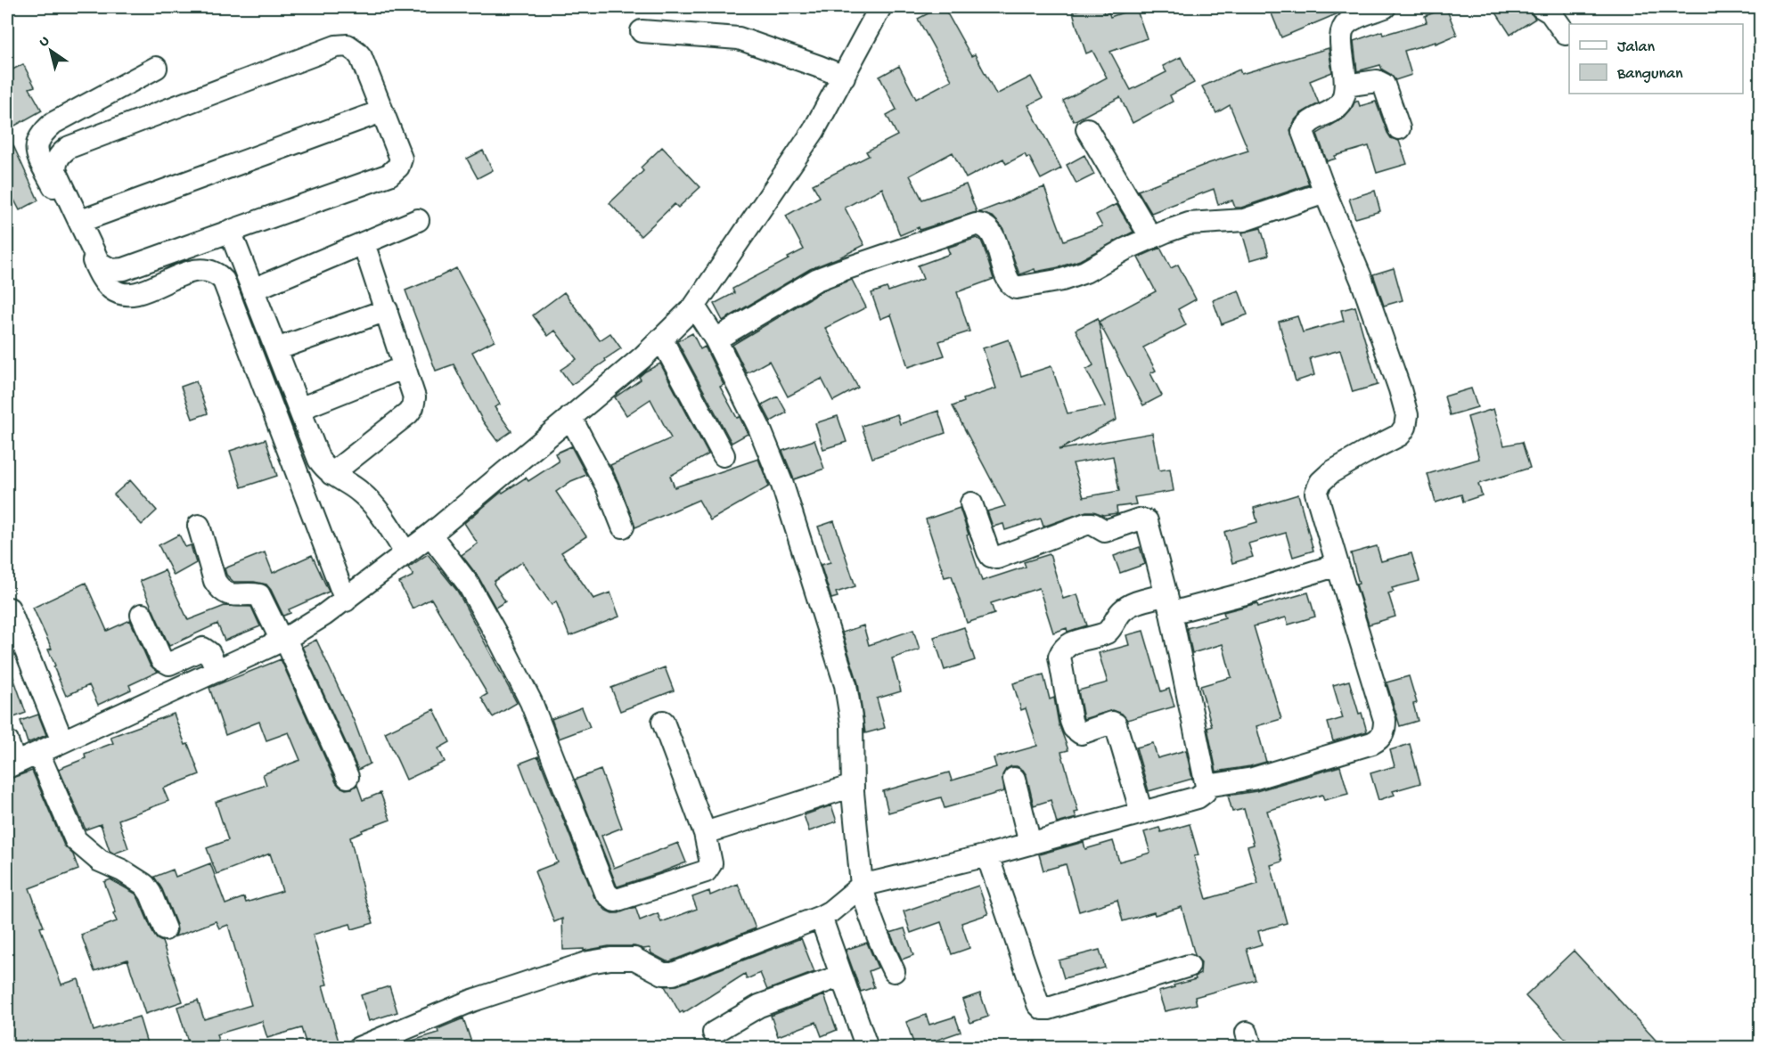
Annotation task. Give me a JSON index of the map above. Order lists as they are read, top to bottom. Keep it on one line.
{"legend":["Jalan","Bangunan"],"north":"top left"}
